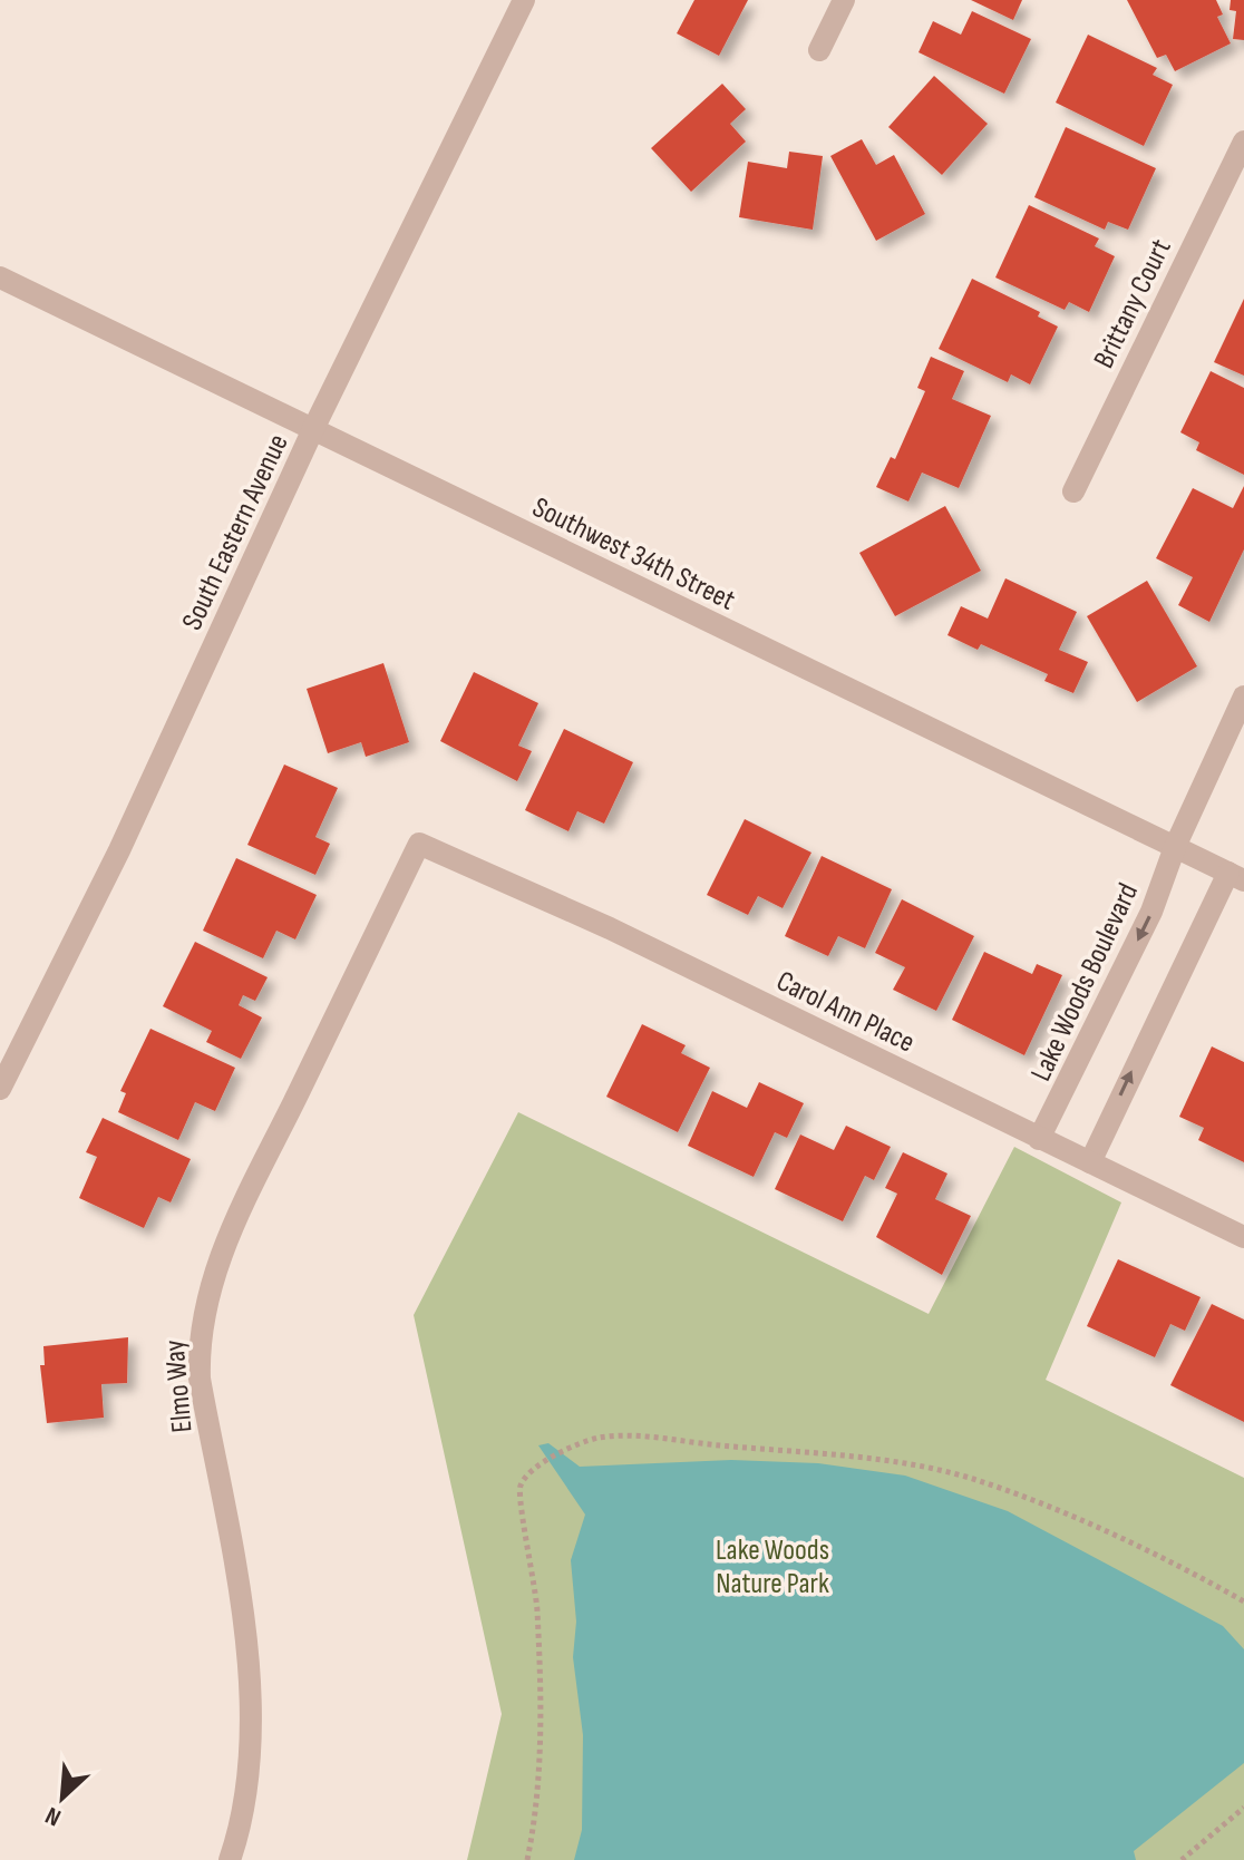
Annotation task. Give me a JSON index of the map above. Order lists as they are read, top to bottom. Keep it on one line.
{"streets":{"street":["Brittany Court","South Eastern Avenue","Southwest 34th Street","Lake Woods Boulevard","Carol Ann Place","Elmo Way"]},"crossings":[["South Eastern Avenue","Southwest 34th Street"],["Southwest 34th Street","Lake Woods Boulevard"],["Lake Woods Boulevard","Carol Ann Place"],["Carol Ann Place","Elmo Way"]],"parks":["Lake Woods Nature Park"],"north":"bottom left"}
